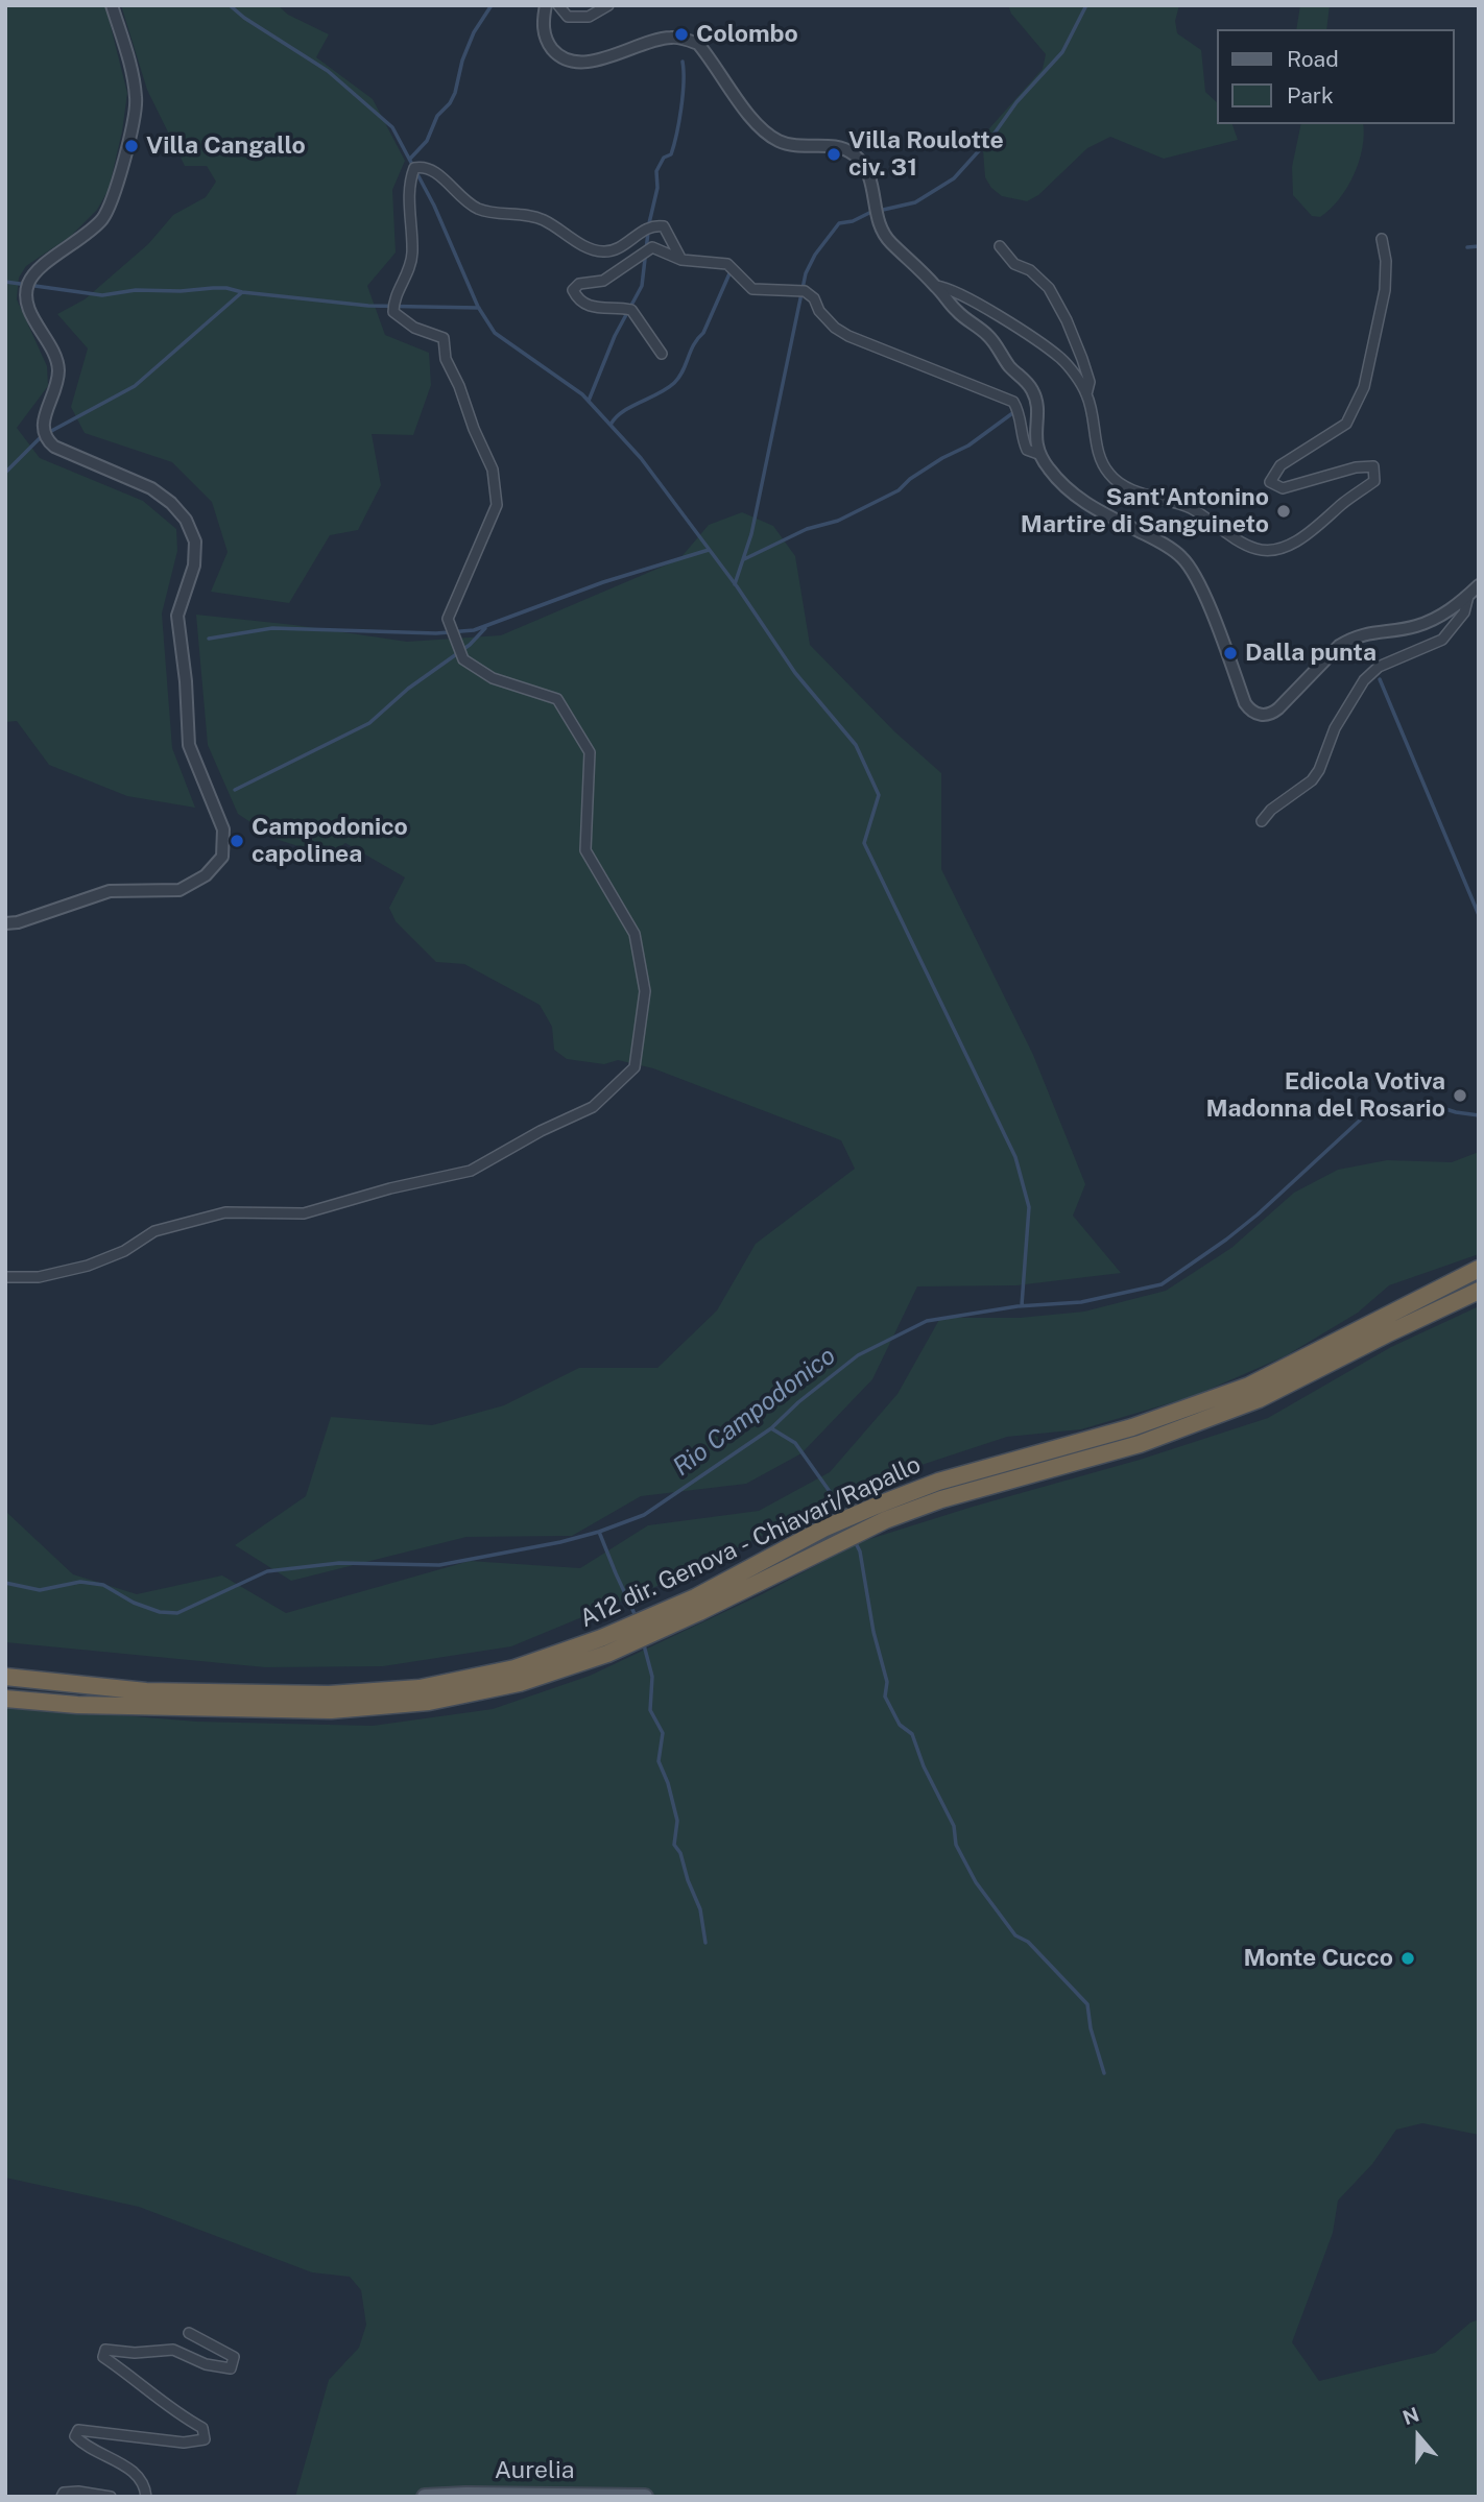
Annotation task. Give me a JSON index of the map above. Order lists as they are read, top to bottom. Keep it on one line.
{"streets":{"highway":["A12 dir. Genova - Chiavari/Rapallo"],"main road":["Aurelia"]},"water":["Rio Campodonico"],"places":["Colombo","Villa Cangallo","Villa Roulotte civ. 31","Sant'Antonino Martire di Sanguineto","Dalla punta","Campodonico capolinea","Edicola Votiva Madonna del Rosario","Monte Cucco"],"legend":["Road","Park"],"north":"top"}
